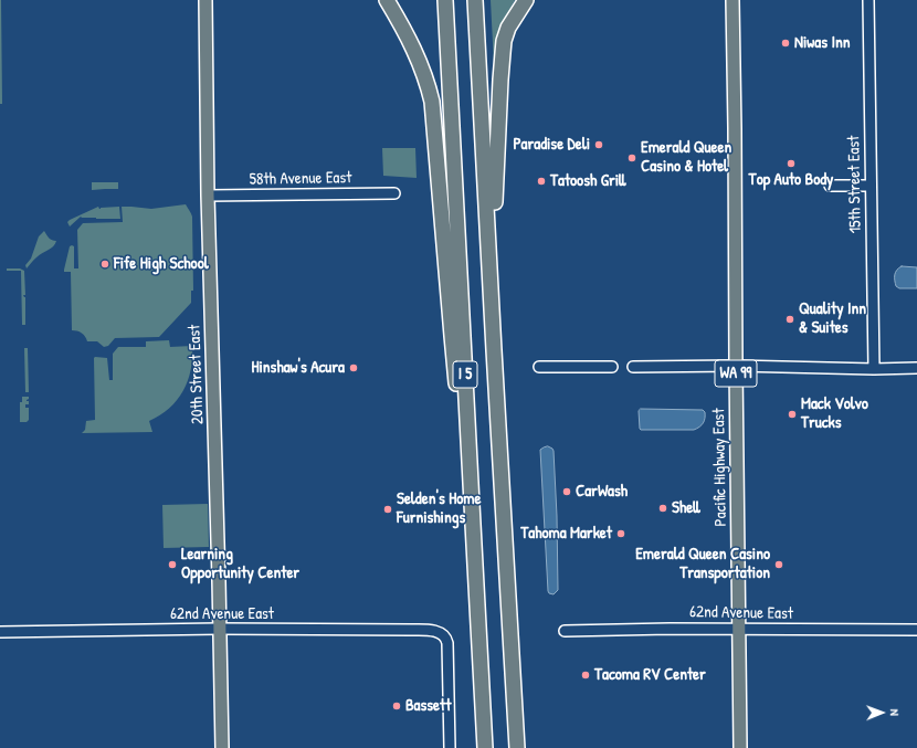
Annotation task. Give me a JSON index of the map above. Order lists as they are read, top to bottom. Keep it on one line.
{"streets":{"highway":["I 5"],"main road":["WA 99","20th Street East","Pacific Highway East"],"street":["58th Avenue East","15th Street East","62nd Avenue East"]},"crossings":[["58th Avenue East","20th Street East"],["20th Street East","62nd Avenue East"],["Pacific Highway East","62nd Avenue East"]],"places":["Niwas Inn","Paradise Deli","Emerald Queen Casino & Hotel","Top Auto Body","Tatoosh Grill","Fife High School","Quality Inn & Suites","Hinshaw's Acura","Mack Volvo Trucks","CarWash","Shell","Selden's Home Furnishings","Tahoma Market","Learning Opportunity Center","Emerald Queen Casino Transportation","Tacoma RV Center","Bassett"],"north":"right"}
